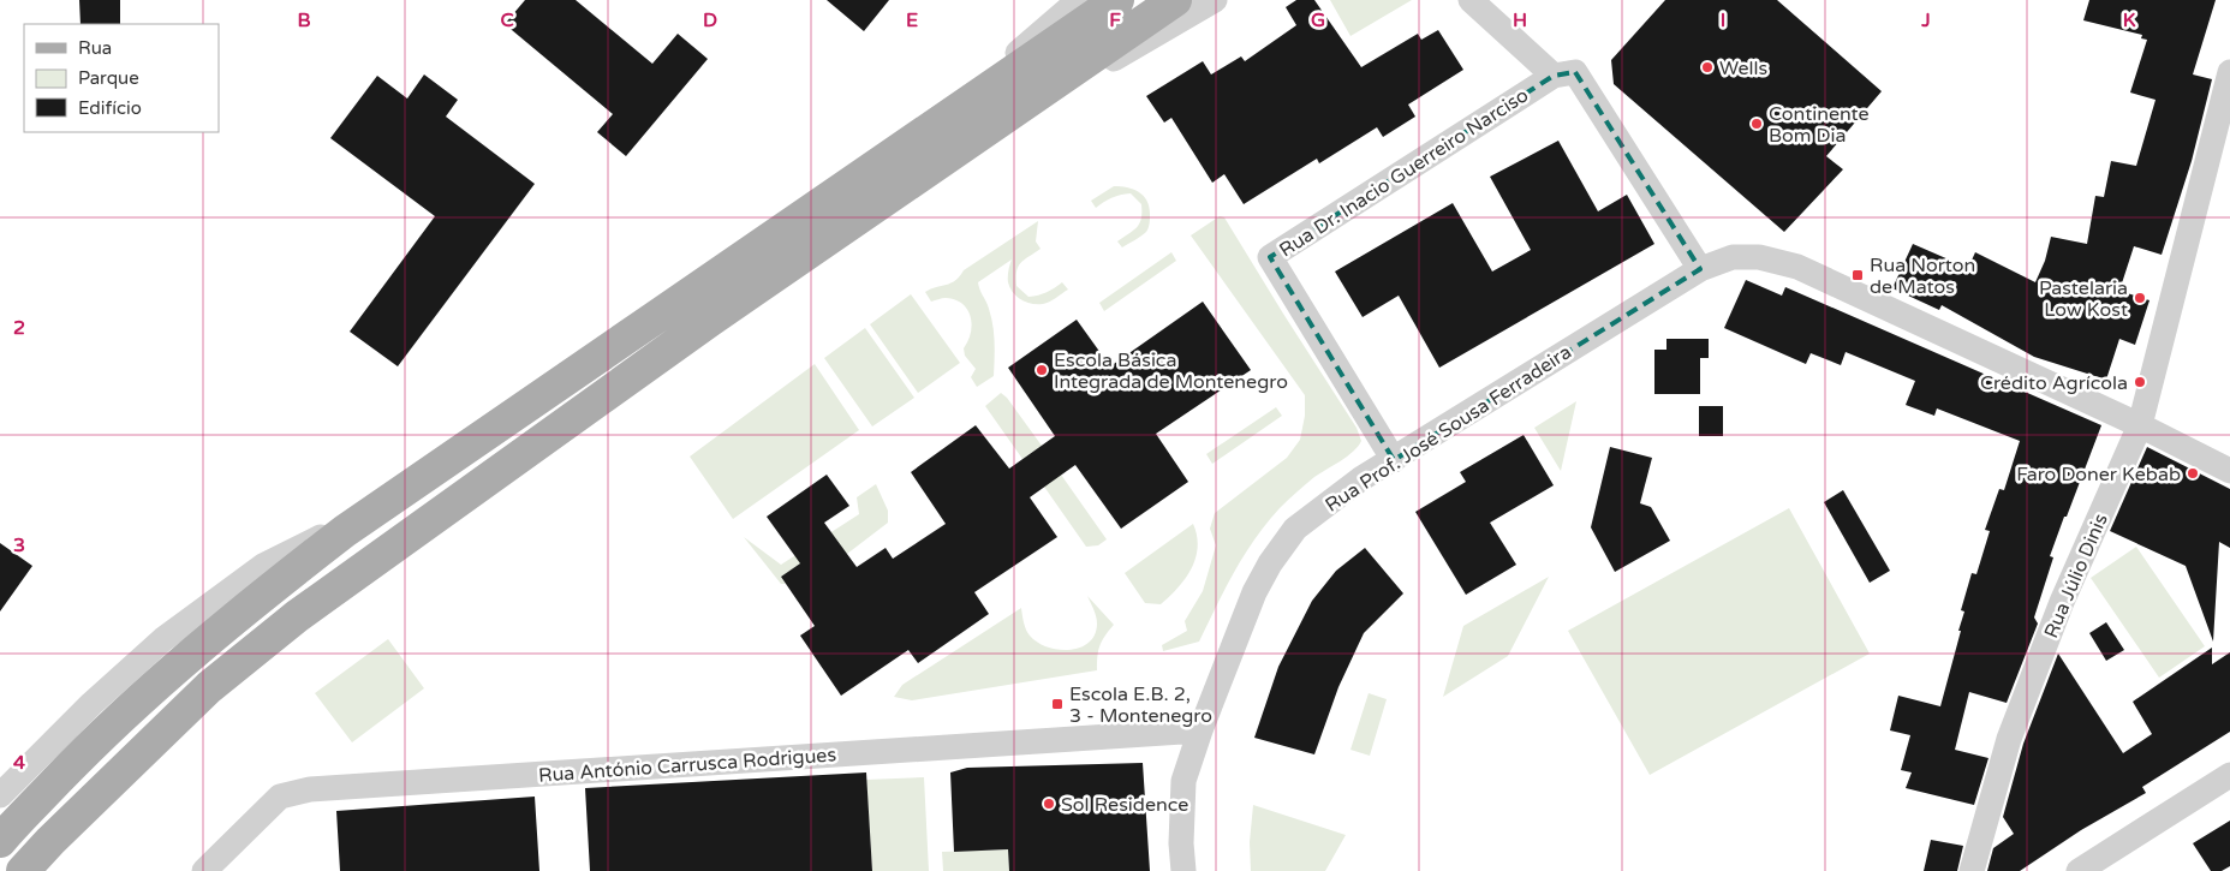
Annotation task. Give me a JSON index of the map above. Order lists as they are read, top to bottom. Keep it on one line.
{"streets":{"street":["Rua Dr. Inacio Guerreiro Narciso","Rua Prof. José Sousa Ferradeira","Rua Júlio Dinis","Rua António Carrusca Rodrigues"]},"crossings":[["Rua Dr. Inacio Guerreiro Narciso","Rua Prof. José Sousa Ferradeira"],["Rua Prof. José Sousa Ferradeira","Rua António Carrusca Rodrigues"]],"places":{"other":["Wells","Continente Bom Dia","Pastelaria Low Kost","Escola Básica Integrada de Montenegro","Crédito Agrícola","Faro Doner Kebab","Sol Residence"],"transit":["Rua Norton de Matos","Escola E.B. 2, 3 - Montenegro"]},"legend":["Rua","Parque","Edifício"],"grid":{"columns":["B","C","D","E","F","G","H","I","J","K"],"rows":["2","3","4"]}}
